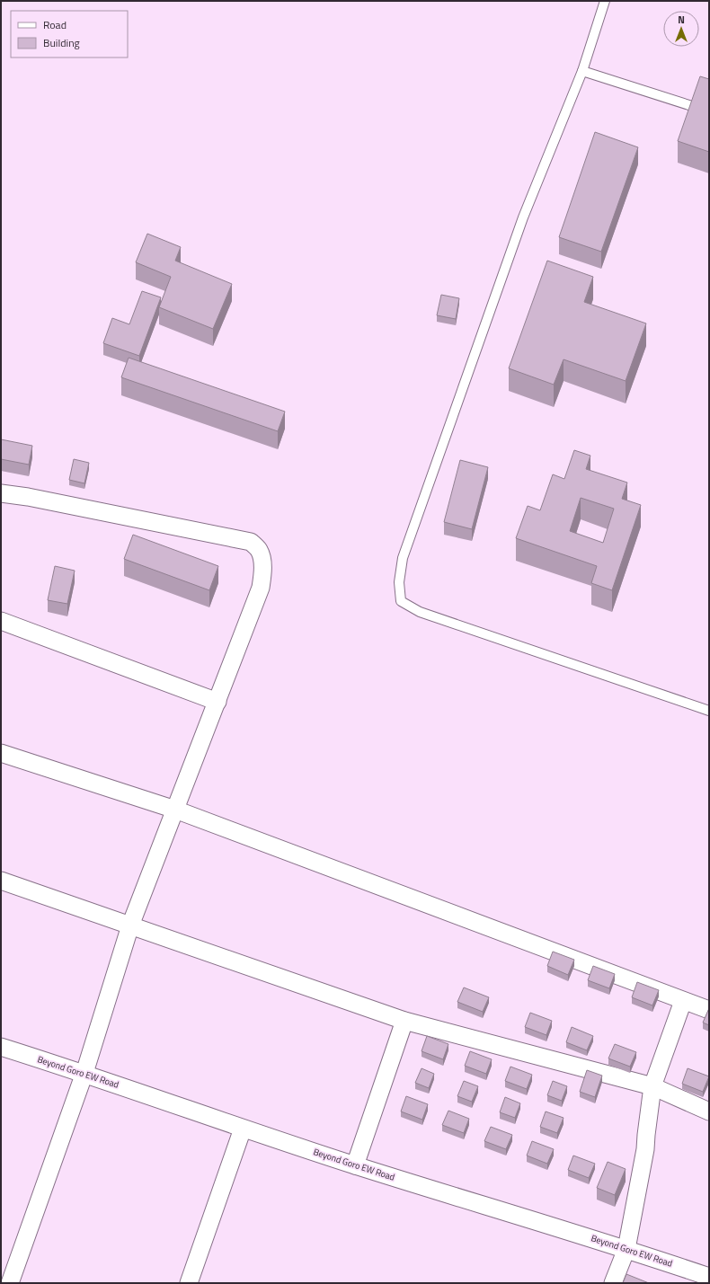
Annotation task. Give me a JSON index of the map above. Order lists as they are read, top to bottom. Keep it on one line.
{"streets":{"street":["Beyond Goro EW Road"]},"legend":["Road","Building"],"north":"top"}
